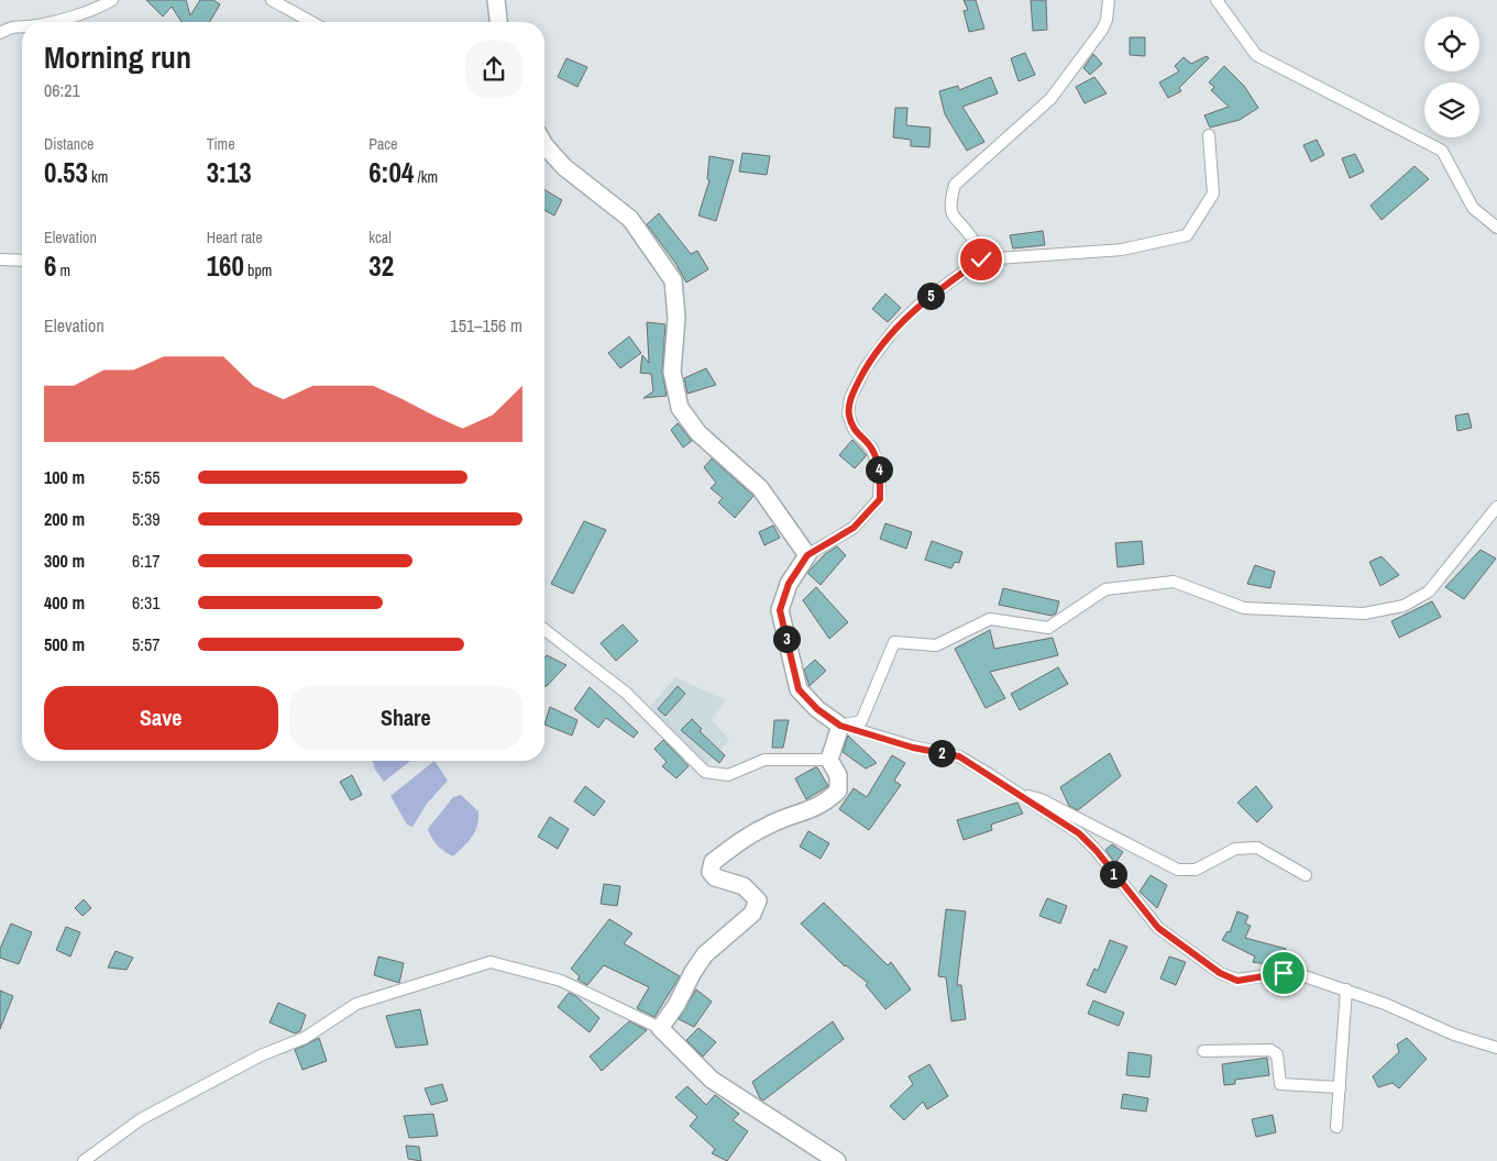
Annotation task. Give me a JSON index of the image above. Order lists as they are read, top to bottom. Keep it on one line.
{"page":{"heading":["Morning run","06:21"],"stats":[["Distance","0.53 km"],["Time","3:13"],["Pace","6:04 /km"],["Elevation","6 m"],["Heart rate","160 bpm"],["kcal","32"]],"pins":["5","4","3","2","1"],"chart":["Elevation","151–156 m"],"list":[{"name":"100 m","note":"5:55"},{"name":"200 m","note":"5:39"},{"name":"300 m","note":"6:17"},{"name":"400 m","note":"6:31"},{"name":"500 m","note":"5:57"}],"buttons":["Save","Share"]}}
